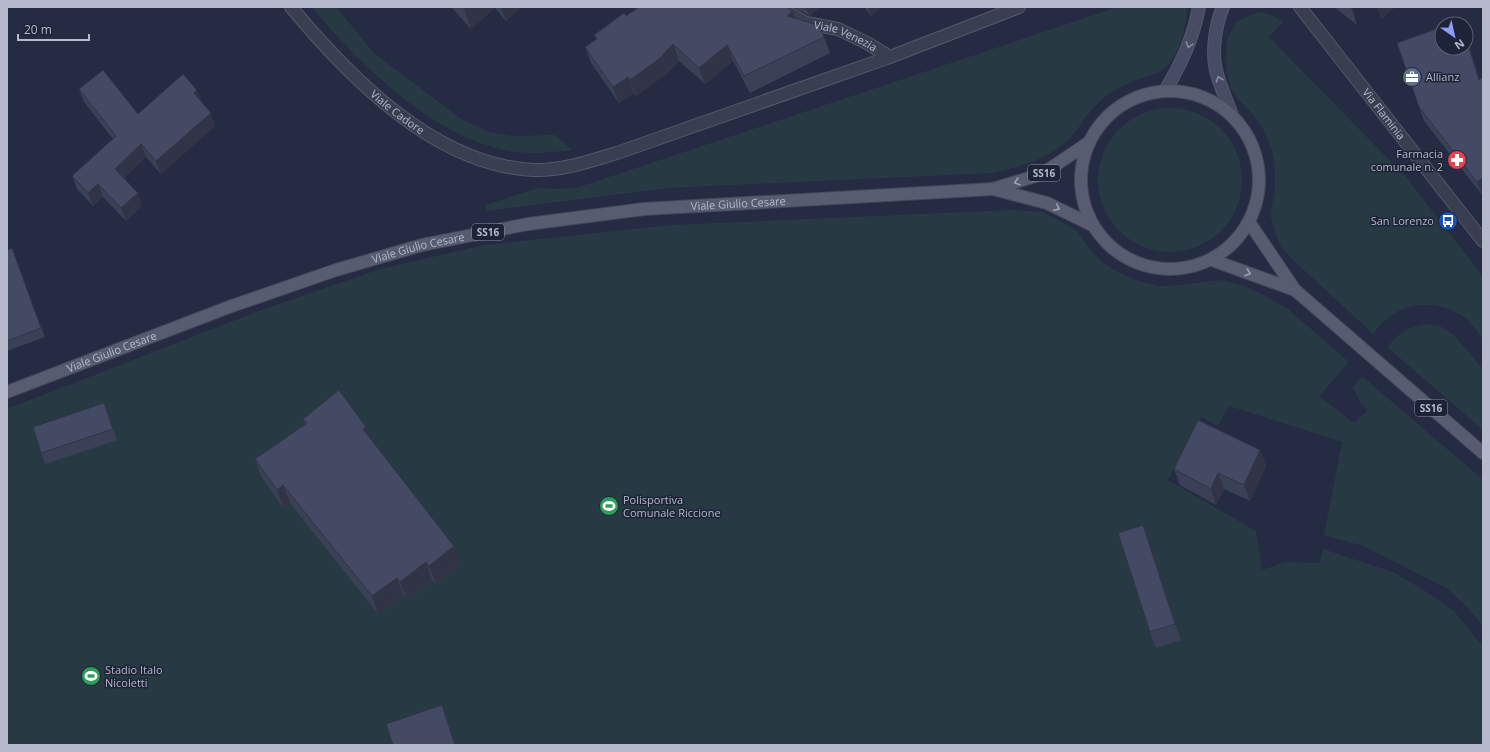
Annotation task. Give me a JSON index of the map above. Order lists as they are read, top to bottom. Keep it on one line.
{"streets":{"main road":["SS16","Viale Giulio Cesare"],"street":["Viale Venezia","Viale Cadore","Via Flaminia"]},"crossings":[["Viale Venezia","Viale Cadore"]],"places":{"office":["Allianz"],"pharmacy":["Farmacia comunale n. 2"],"bus stop":["San Lorenzo"],"sports":["Polisportiva Comunale Riccione","Stadio Italo Nicoletti"]},"scale_bar":"20 m","north":"bottom right"}
